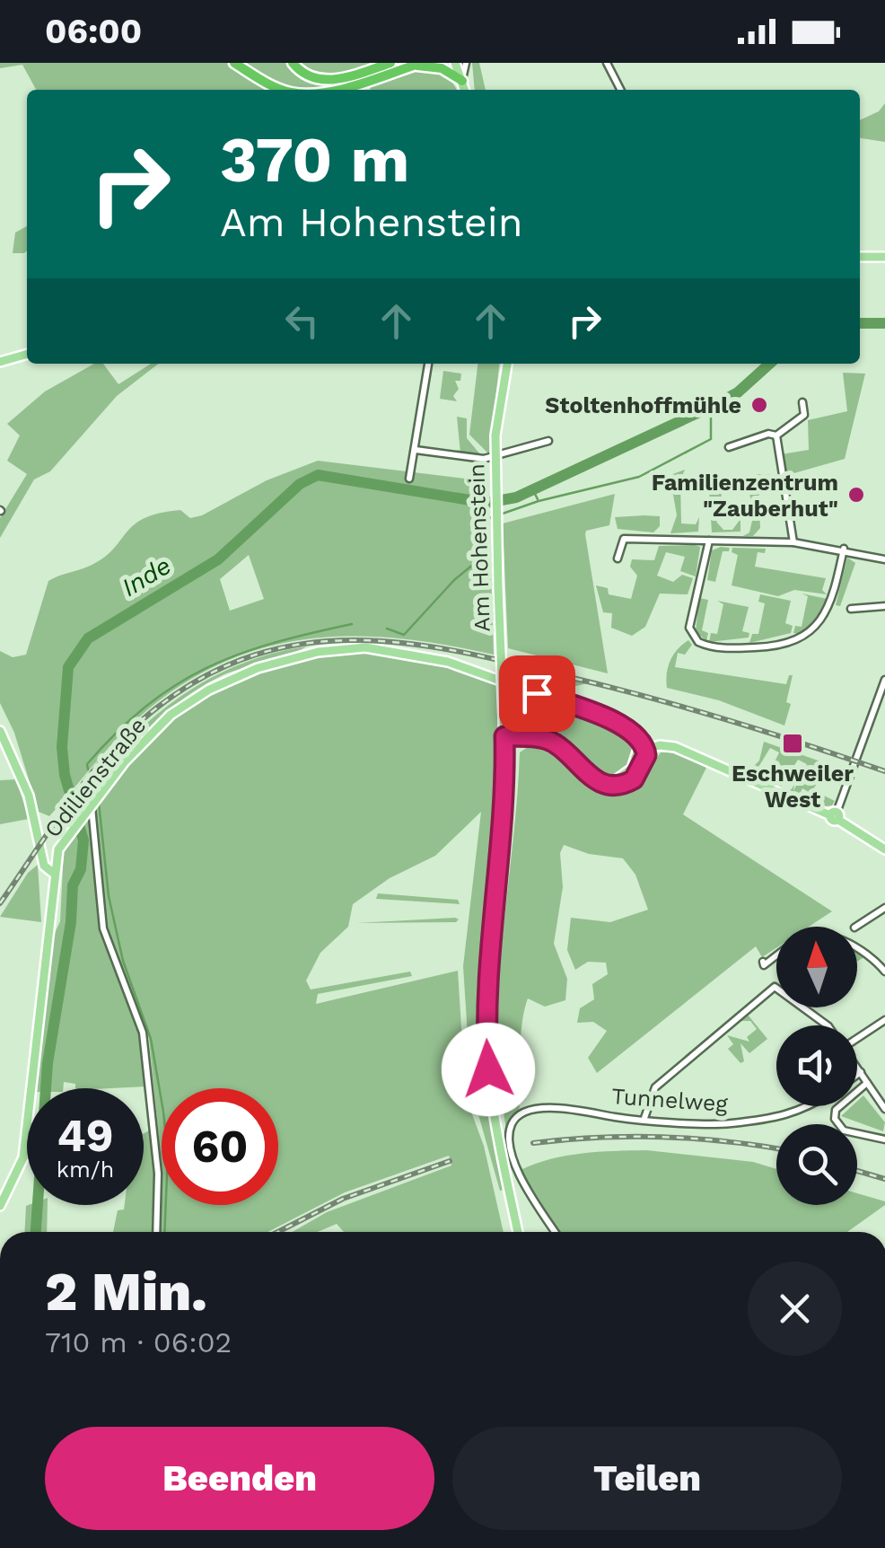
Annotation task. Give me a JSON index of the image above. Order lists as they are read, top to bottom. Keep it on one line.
{"streets":{"main road":["Am Hohenstein","Odilienstraße"],"street":["Tunnelweg"]},"water":["Inde"],"places":{"other":["Stoltenhoffmühle","Familienzentrum \"Zauberhut\""],"transit":["Eschweiler West"]},"north":"top","page":{"status":"06:00","turn":["370 m","Am Hohenstein"],"speed":"49 km/h","limit":"60","heading":["2 Min.","710 m · 06:02"],"buttons":["Beenden","Teilen"]}}
